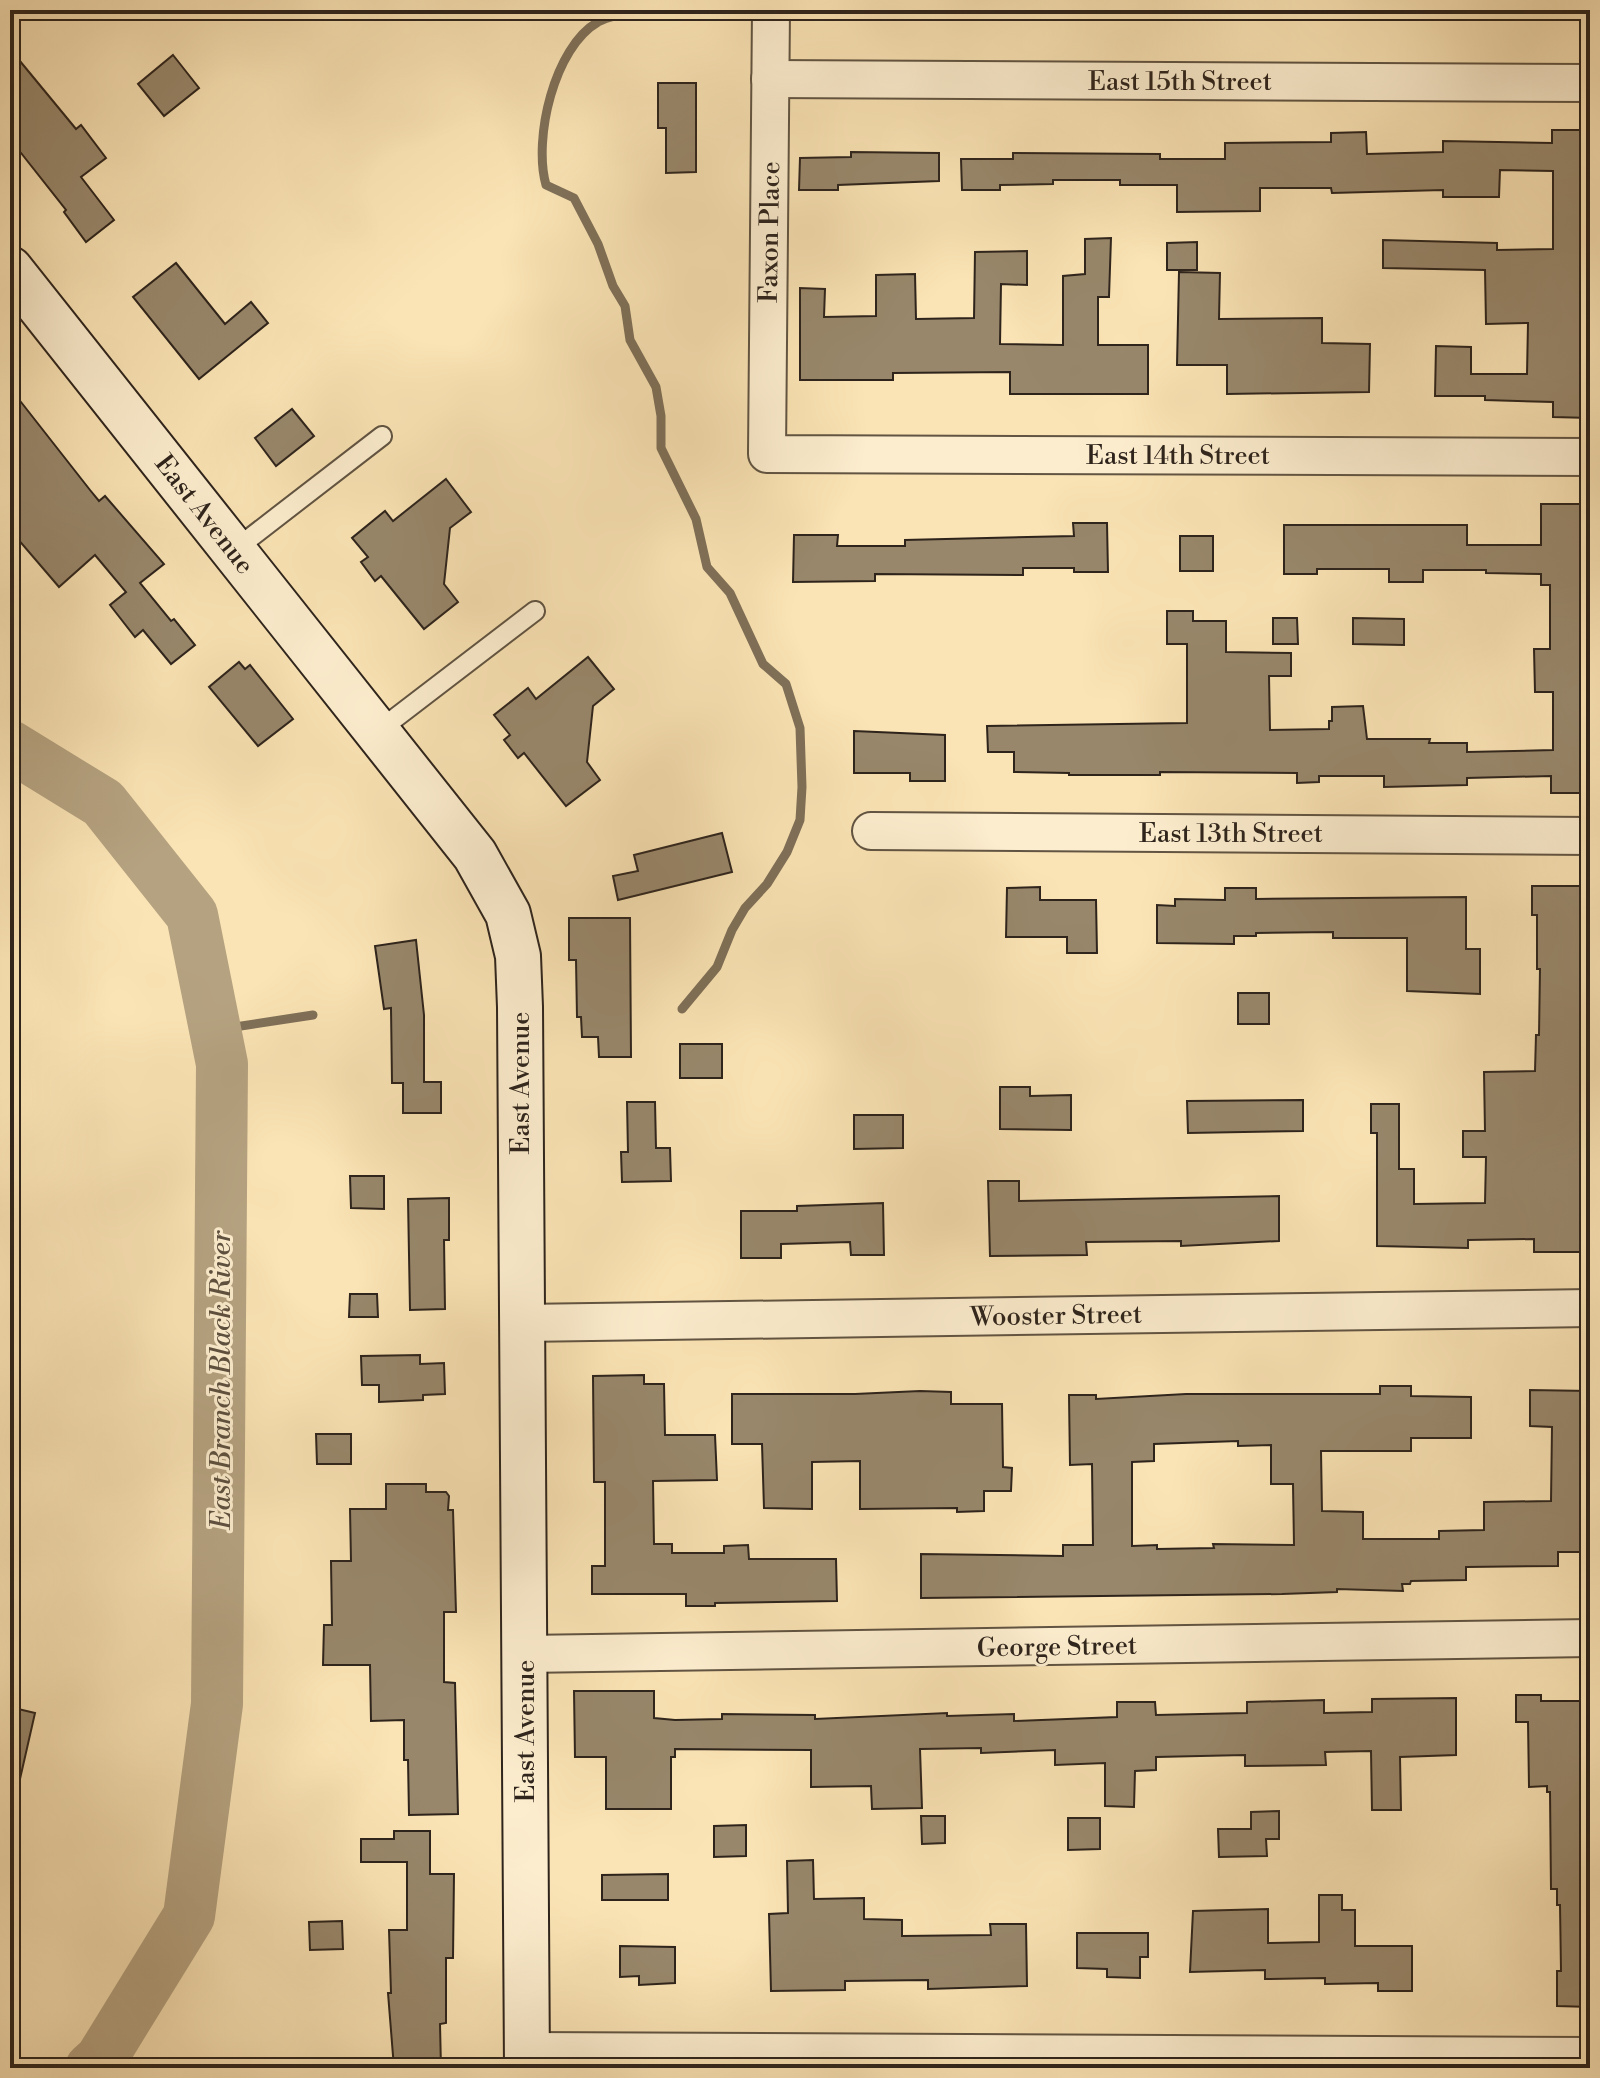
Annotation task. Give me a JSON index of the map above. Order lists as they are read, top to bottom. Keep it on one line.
{"streets":{"street":["East 15th Street","Faxon Place","East 14th Street","East Avenue","East 13th Street","Wooster Street","George Street"]},"crossings":[["East 15th Street","Faxon Place"],["Faxon Place","East 14th Street"],["East Avenue","Wooster Street"],["East Avenue","George Street"]],"water":["East Branch Black River"]}
